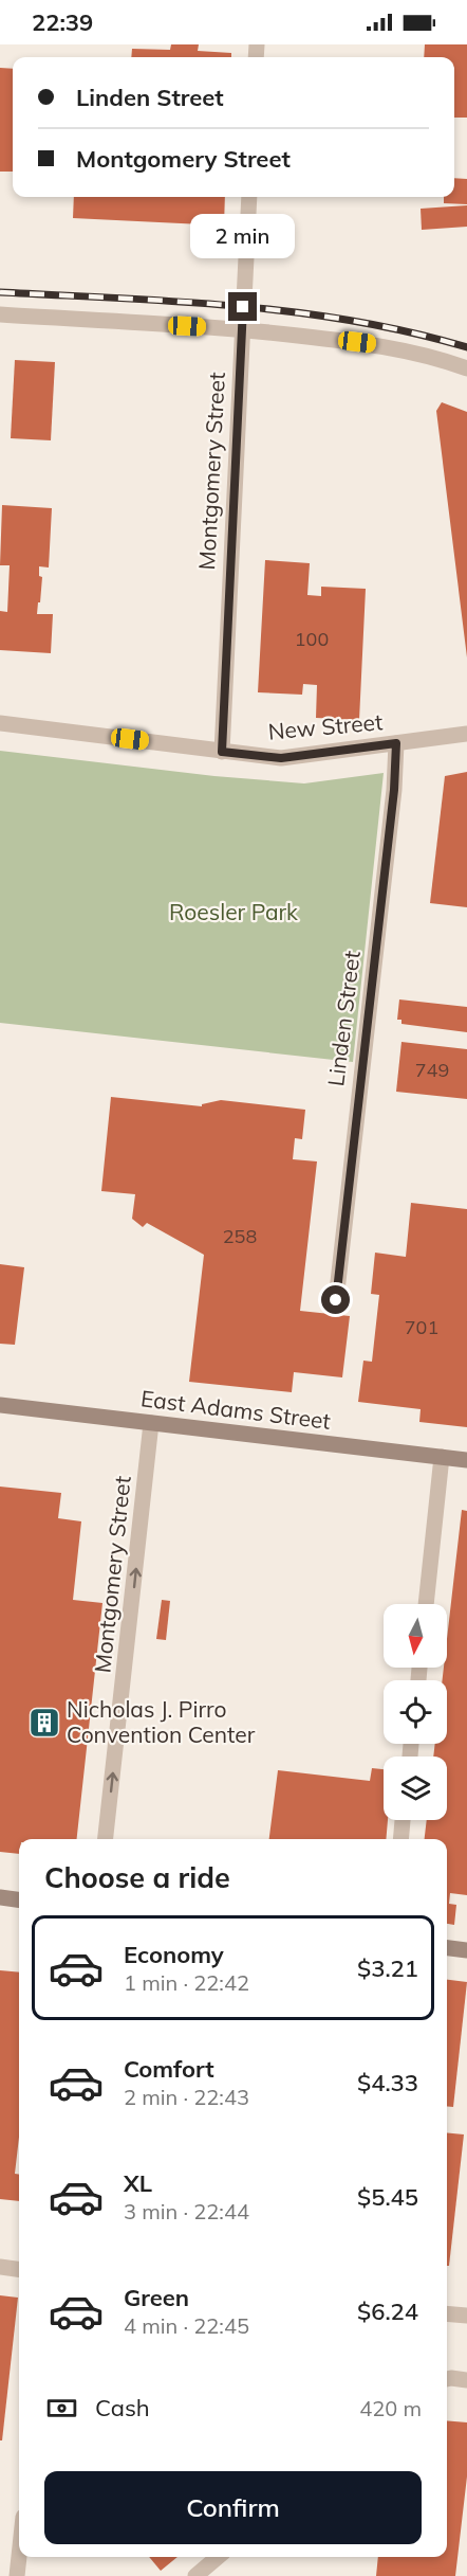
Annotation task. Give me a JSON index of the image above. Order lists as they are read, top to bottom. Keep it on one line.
{"streets":{"main road":["East Adams Street"],"street":["Montgomery Street","New Street","Linden Street"]},"crossings":[["Montgomery Street","New Street"],["Montgomery Street","East Adams Street"],["New Street","Linden Street"]],"one_way":["Montgomery Street"],"parks":["Roesler Park"],"places":{"building":["Nicholas J. Pirro Convention Center"]},"house_numbers":["100","749","258","701"],"north":"bottom","page":{"status":"22:39","banner":["Linden Street","Montgomery Street"],"bubble":"2 min","heading":"Choose a ride","list":[{"name":"Economy","note":"1 min · 22:42","value":"$3.21"},{"name":"Comfort","note":"2 min · 22:43","value":"$4.33"},{"name":"XL","note":"3 min · 22:44","value":"$5.45"},{"name":"Green","note":"4 min · 22:45","value":"$6.24"}],"pay":["Cash","420 m"],"buttons":"Confirm"}}
